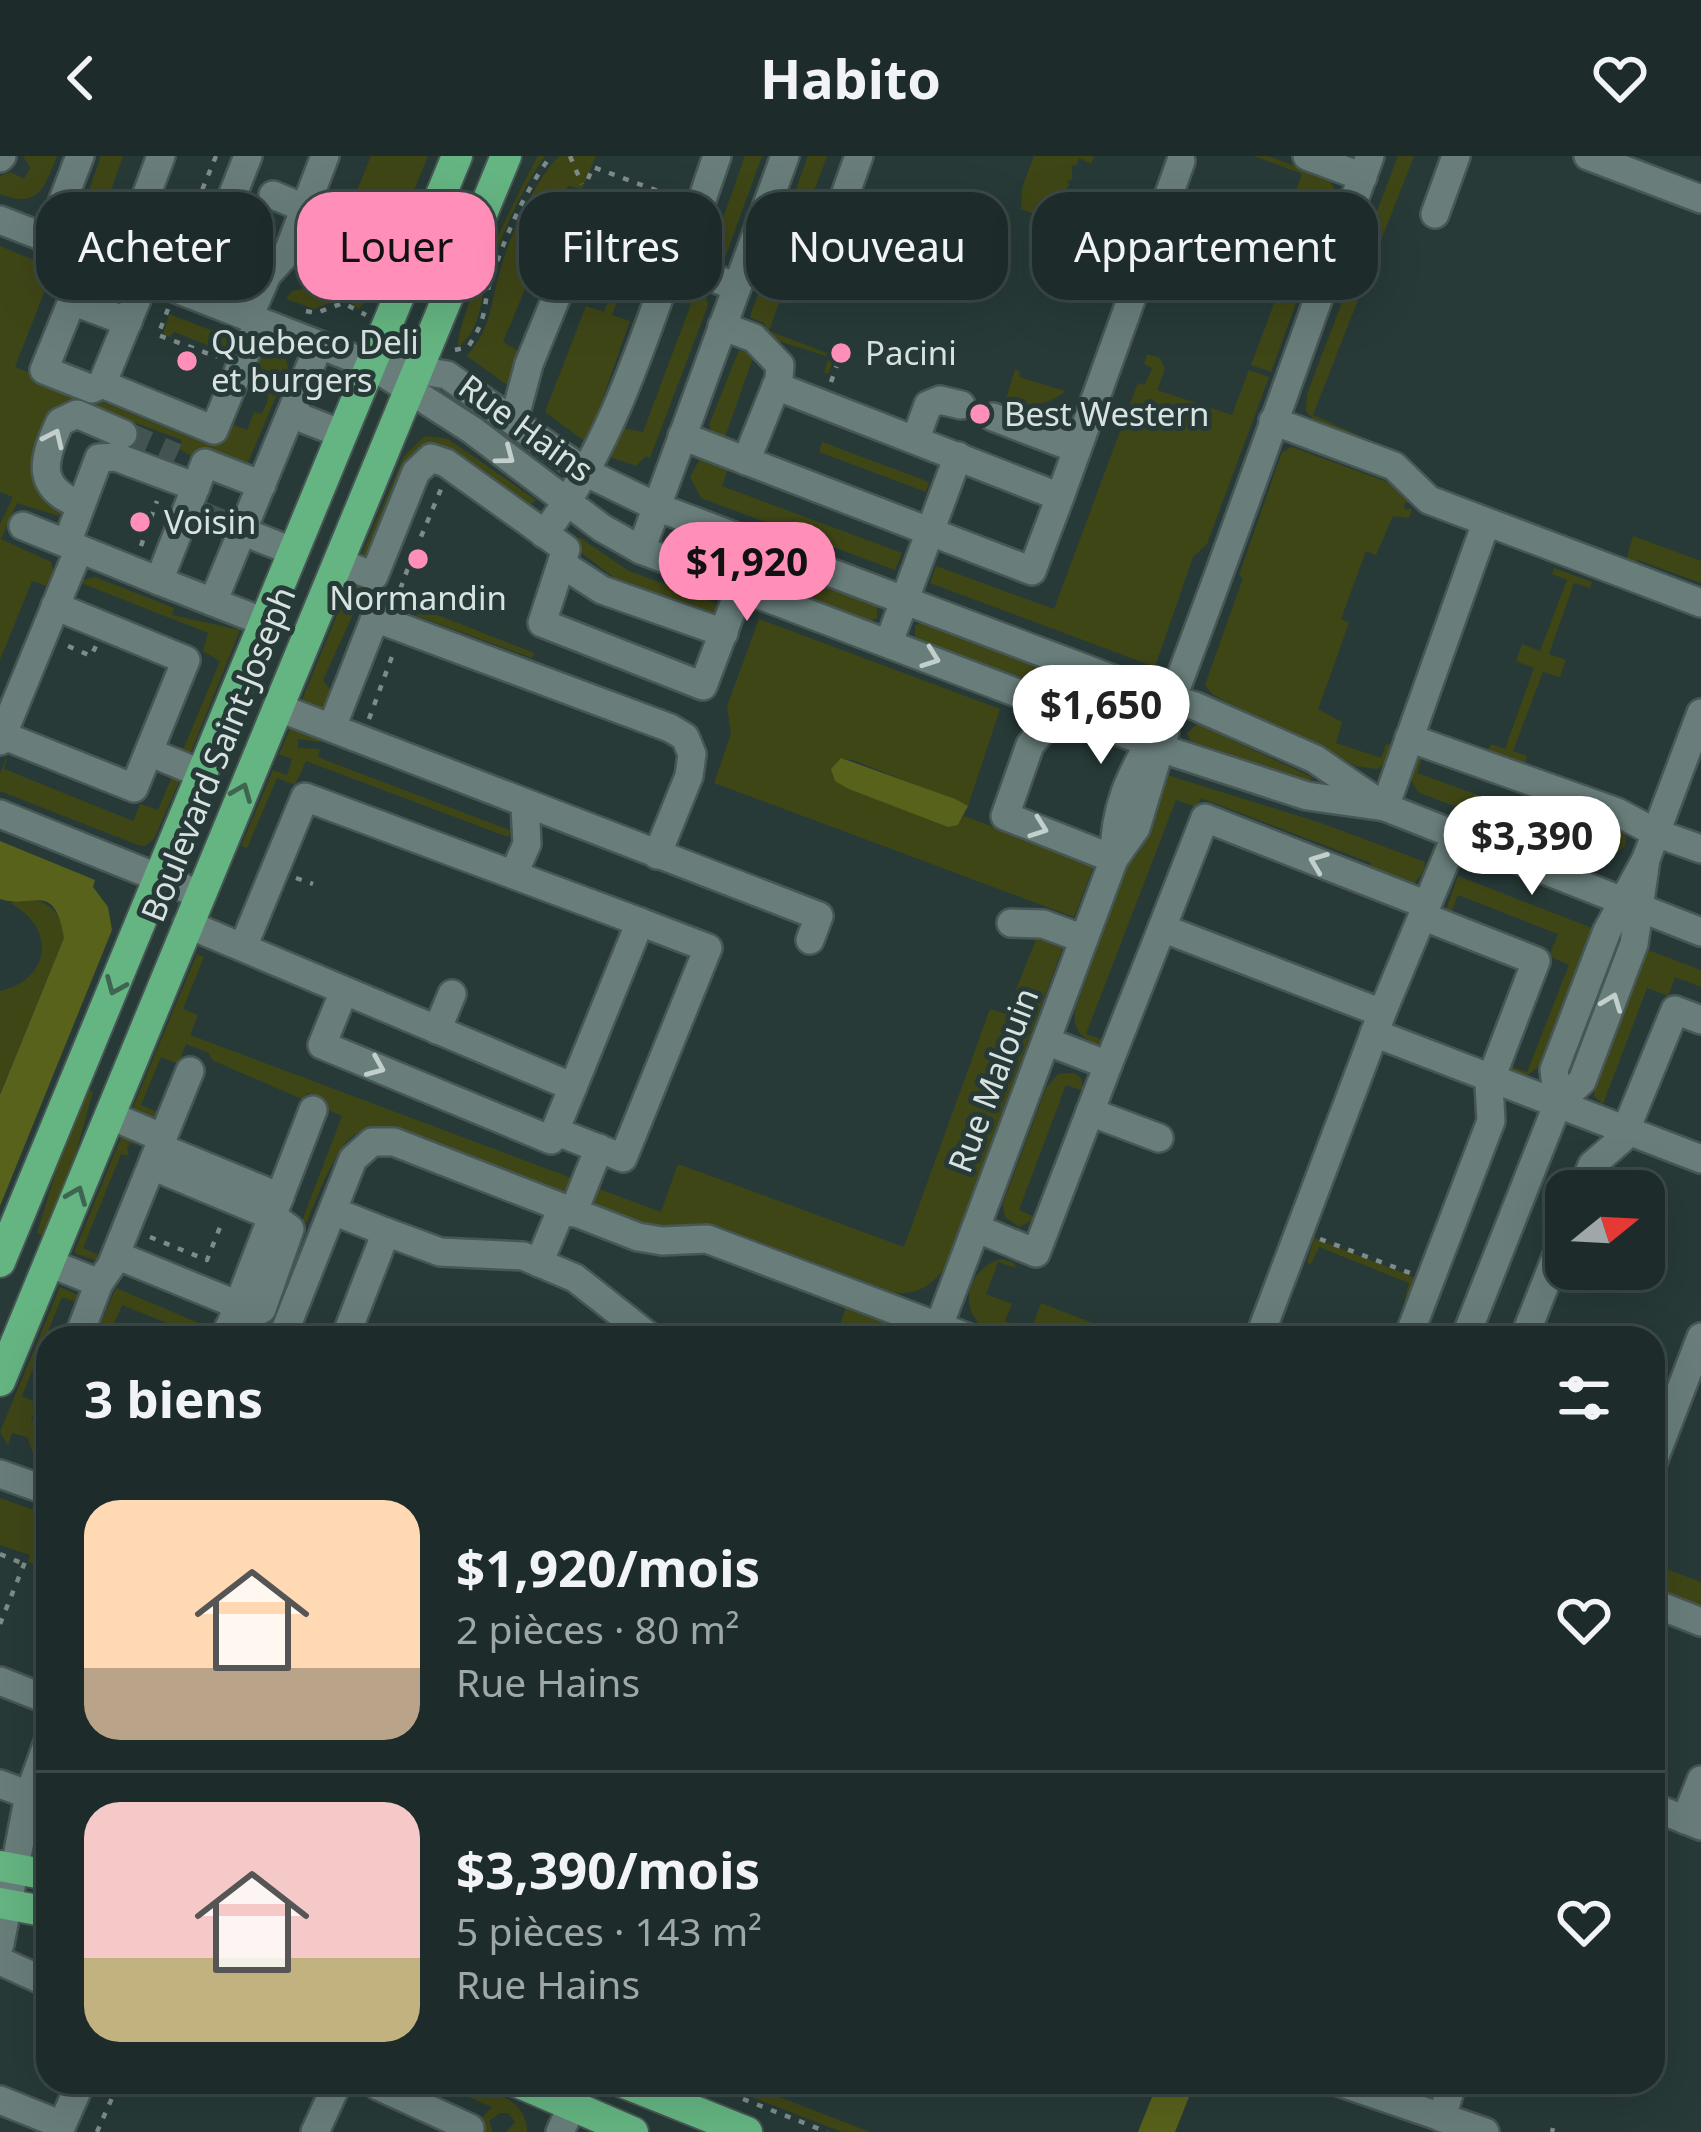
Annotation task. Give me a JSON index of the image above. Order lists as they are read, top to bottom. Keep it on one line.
{"streets":{"main road":["Boulevard Saint-Joseph"],"street":["Rue Hains","Rue Malouin"]},"crossings":[["Rue Hains","Boulevard Saint-Joseph"],["Rue Hains","Rue Malouin"]],"places":["Pacini","Quebeco Deli et burgers","Best Western","Voisin","Normandin"],"north":"right","page":{"header":"Habito","chip":["Acheter","Louer","Filtres","Nouveau","Appartement"],"price":["$1,920","$1,650","$3,390"],"heading":"3 biens","list":[{"name":"$1,920/mois","note":"2 pièces · 80 m² · Rue Hains"},{"name":"$3,390/mois","note":"5 pièces · 143 m² · Rue Hains"}]}}
